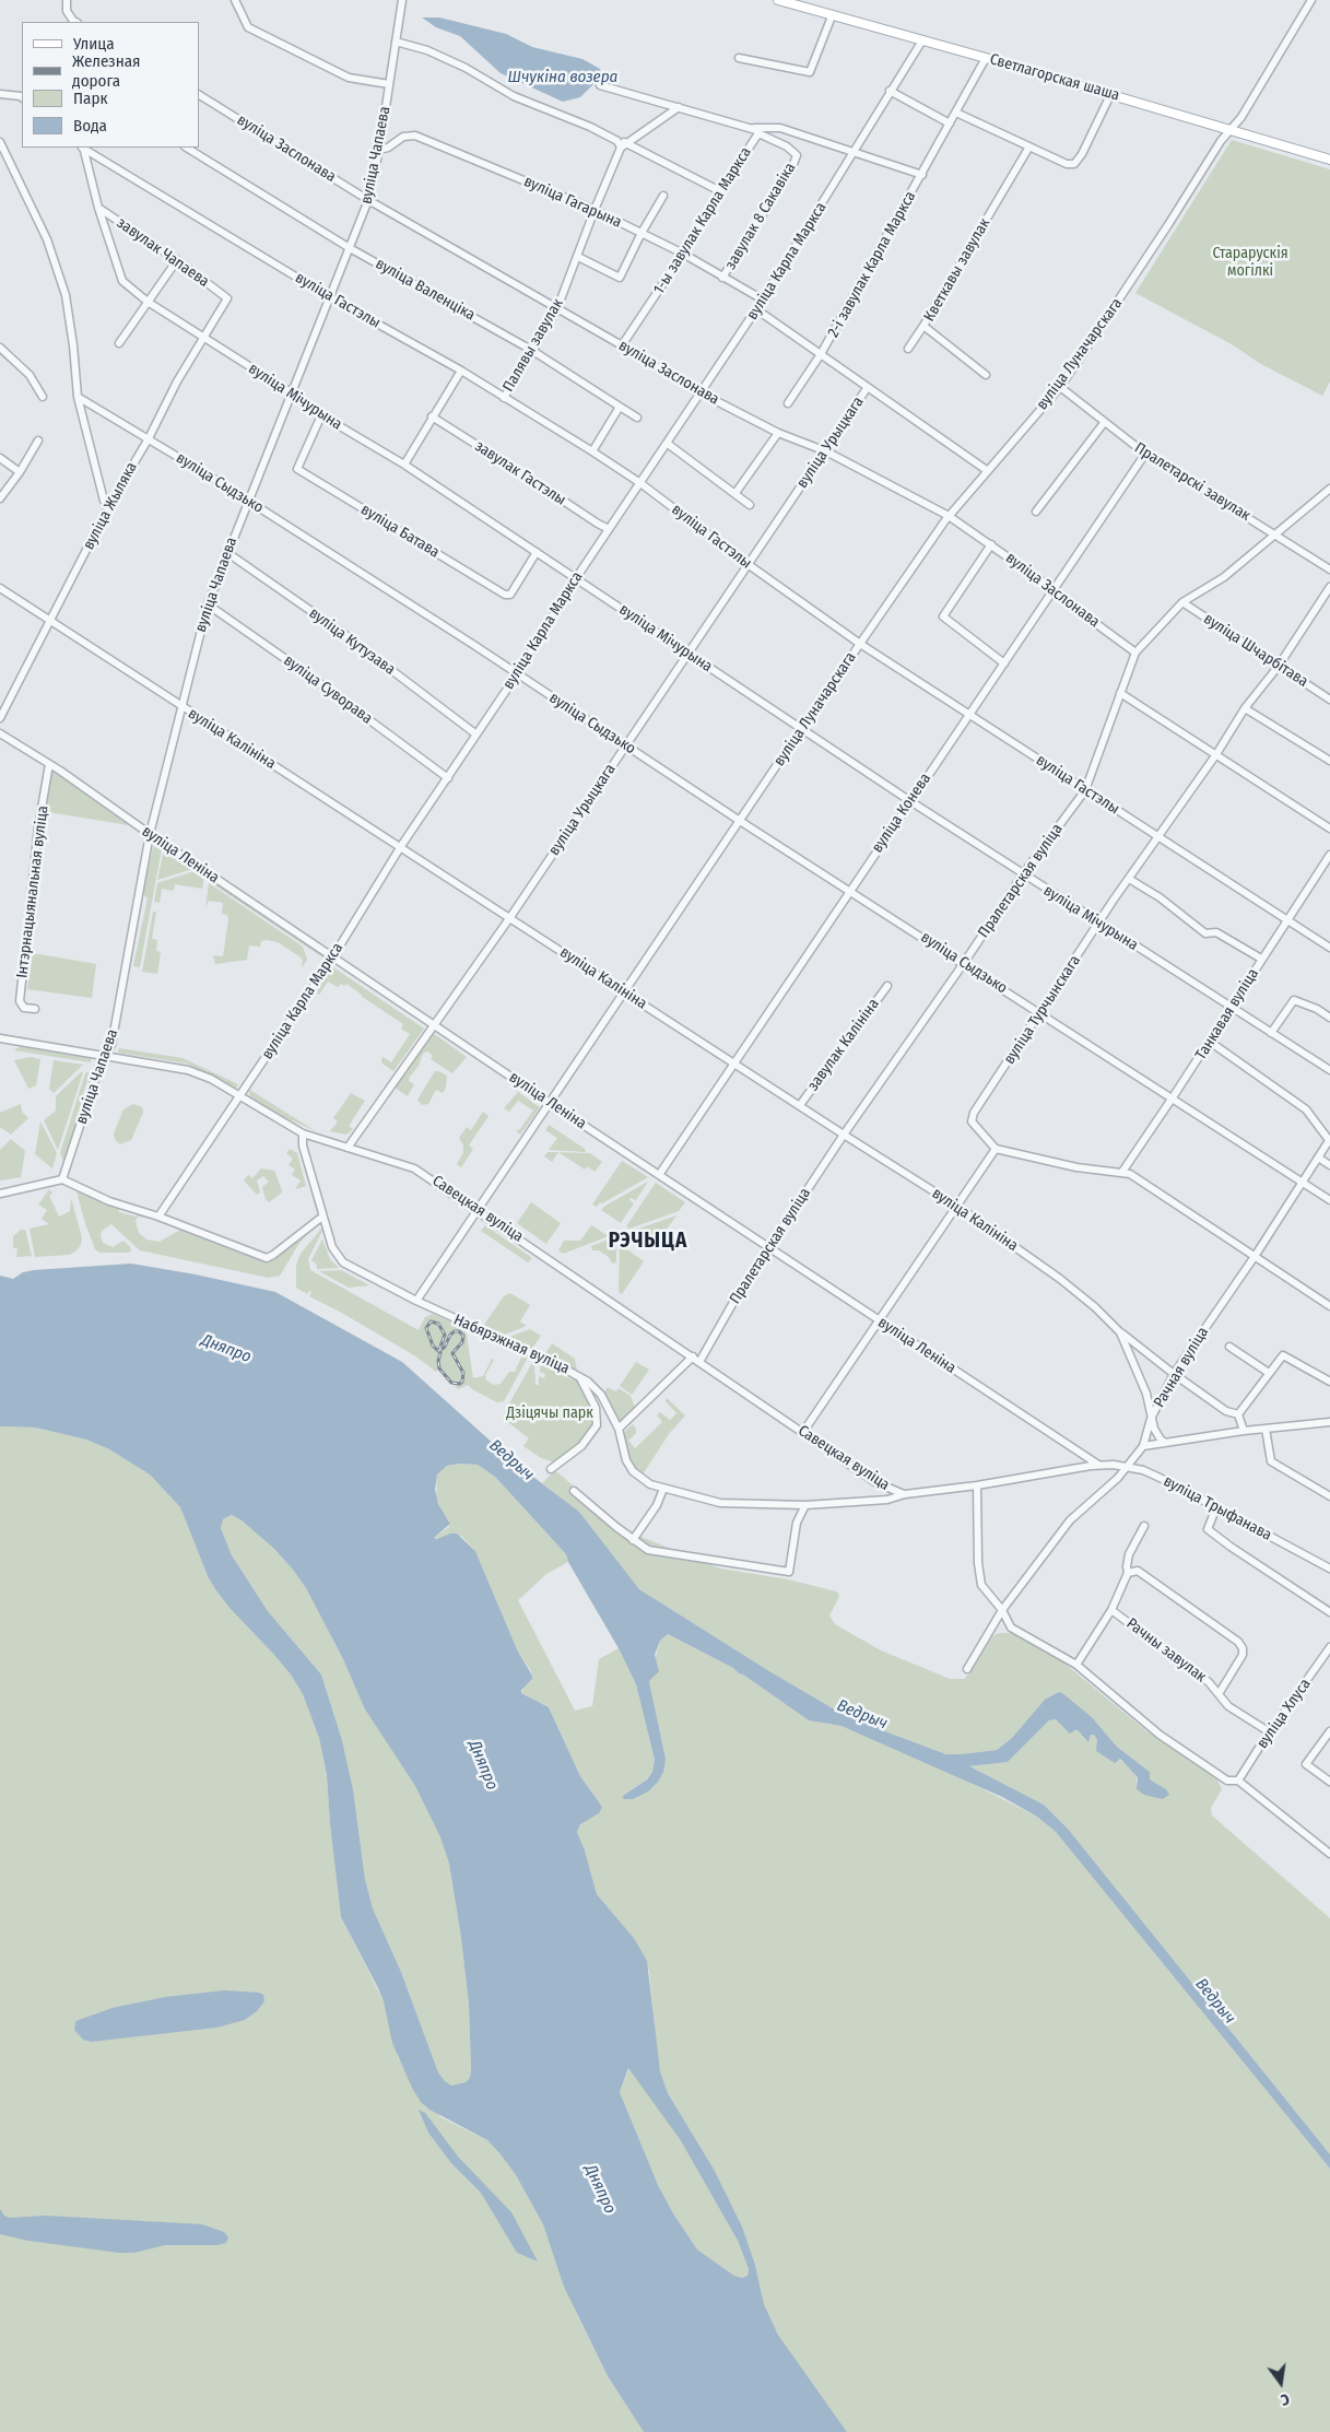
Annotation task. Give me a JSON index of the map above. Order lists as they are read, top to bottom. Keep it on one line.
{"streets":{"main road":["Светлагорская шаша"],"street":["вуліца Заслонава","вуліца Чапаева","вуліца Гагарына","завулак 8 Сакавіка","1-ы завулак Карла Маркса","завулак Чапаева","вуліца Карла Маркса","2-і завулак Карла Маркса","Кветкавы завулак","вуліца Валенціка","вуліца Гастэлы","Палявы завулак","вуліца Луначарскага","вуліца Мічурына","вуліца Урыцкага","завулак Гастэлы","Пралетарскі завулак","вуліца Сыдзько","вуліца Жыляка","вуліца Батава","вуліца Кутузава","вуліца Шчарбітава","вуліца Суворава","вуліца Калініна","вуліца Конева","вуліца Леніна","Пралетарская вуліца","Інтэрнацыянальная вуліца","вуліца Турчынскага","Танкавая вуліца","завулак Калініна","Савецкая вуліца","Набярэжная вуліца","Рачная вуліца","вуліца Трыфанава","Рачны завулак","вуліца Хлуса"]},"crossings":[["Светлагорская шаша","вуліца Карла Маркса"],["Светлагорская шаша","2-і завулак Карла Маркса"],["Светлагорская шаша","вуліца Луначарскага"],["вуліца Заслонава","вуліца Чапаева"],["вуліца Заслонава","1-ы завулак Карла Маркса"],["вуліца Заслонава","вуліца Карла Маркса"],["вуліца Заслонава","Палявы завулак"],["вуліца Заслонава","вуліца Луначарскага"],["вуліца Заслонава","вуліца Урыцкага"],["вуліца Заслонава","вуліца Конева"],["вуліца Заслонава","Пралетарская вуліца"],["вуліца Чапаева","вуліца Гагарына"],["вуліца Чапаева","вуліца Валенціка"],["вуліца Чапаева","вуліца Гастэлы"],["вуліца Чапаева","вуліца Мічурына"],["вуліца Чапаева","вуліца Сыдзько"],["вуліца Чапаева","вуліца Кутузава"],["вуліца Чапаева","вуліца Суворава"],["вуліца Чапаева","вуліца Калініна"],["вуліца Чапаева","вуліца Леніна"],["вуліца Чапаева","Савецкая вуліца"],["вуліца Гагарына","завулак 8 Сакавіка"],["вуліца Гагарына","1-ы завулак Карла Маркса"],["вуліца Гагарына","вуліца Карла Маркса"],["вуліца Гагарына","Палявы завулак"],["завулак 8 Сакавіка","1-ы завулак Карла Маркса"],["завулак Чапаева","вуліца Мічурына"],["завулак Чапаева","вуліца Жыляка"],["вуліца Карла Маркса","вуліца Гастэлы"],["вуліца Карла Маркса","вуліца Мічурына"],["вуліца Карла Маркса","завулак Гастэлы"],["вуліца Карла Маркса","вуліца Сыдзько"],["вуліца Карла Маркса","вуліца Кутузава"],["вуліца Карла Маркса","вуліца Суворава"],["вуліца Карла Маркса","вуліца Калініна"],["вуліца Карла Маркса","вуліца Леніна"],["вуліца Карла Маркса","Савецкая вуліца"],["вуліца Валенціка","Палявы завулак"],["вуліца Гастэлы","Палявы завулак"],["вуліца Гастэлы","вуліца Луначарскага"],["вуліца Гастэлы","вуліца Урыцкага"],["вуліца Гастэлы","вуліца Конева"],["вуліца Гастэлы","Пралетарская вуліца"],["вуліца Гастэлы","вуліца Турчынскага"],["вуліца Гастэлы","Танкавая вуліца"],["вуліца Луначарскага","вуліца Мічурына"],["вуліца Луначарскага","Пралетарскі завулак"],["вуліца Луначарскага","вуліца Сыдзько"],["вуліца Луначарскага","вуліца Калініна"],["вуліца Луначарскага","вуліца Леніна"],["вуліца Луначарскага","Савецкая вуліца"],["вуліца Луначарскага","Набярэжная вуліца"],["вуліца Мічурына","вуліца Урыцкага"],["вуліца Мічурына","вуліца Жыляка"],["вуліца Мічурына","вуліца Батава"],["вуліца Мічурына","вуліца Конева"],["вуліца Мічурына","Пралетарская вуліца"],["вуліца Мічурына","вуліца Турчынскага"],["вуліца Мічурына","Танкавая вуліца"],["вуліца Урыцкага","вуліца Сыдзько"],["вуліца Урыцкага","вуліца Калініна"],["вуліца Урыцкага","вуліца Леніна"],["вуліца Урыцкага","Савецкая вуліца"],["Пралетарскі завулак","вуліца Конева"],["Пралетарскі завулак","Пралетарская вуліца"],["вуліца Сыдзько","вуліца Жыляка"],["вуліца Сыдзько","вуліца Конева"],["вуліца Сыдзько","Пралетарская вуліца"],["вуліца Сыдзько","вуліца Турчынскага"],["вуліца Сыдзько","Танкавая вуліца"],["вуліца Сыдзько","Рачная вуліца"],["вуліца Жыляка","вуліца Калініна"],["вуліца Шчарбітава","Пралетарская вуліца"],["вуліца Шчарбітава","вуліца Турчынскага"],["вуліца Калініна","вуліца Конева"],["вуліца Калініна","Пралетарская вуліца"],["вуліца Калініна","завулак Калініна"],["вуліца Калініна","Рачная вуліца"],["вуліца Конева","вуліца Леніна"],["вуліца Леніна","Пралетарская вуліца"],["вуліца Леніна","Інтэрнацыянальная вуліца"],["вуліца Леніна","Набярэжная вуліца"],["вуліца Леніна","вуліца Трыфанава"],["Пралетарская вуліца","Савецкая вуліца"],["Савецкая вуліца","Набярэжная вуліца"],["Набярэжная вуліца","вуліца Трыфанава"],["Рачная вуліца","вуліца Трыфанава"],["Рачны завулак","вуліца Хлуса"]],"districts":["РЭЧЫЦА"],"water":["Шчукіна возера","Дняпро","Ведрыч"],"parks":["Старарускія могілкі","Дзіцячы парк"],"legend":["Улица","Железная дорога","Парк","Вода"],"north":"bottom"}
